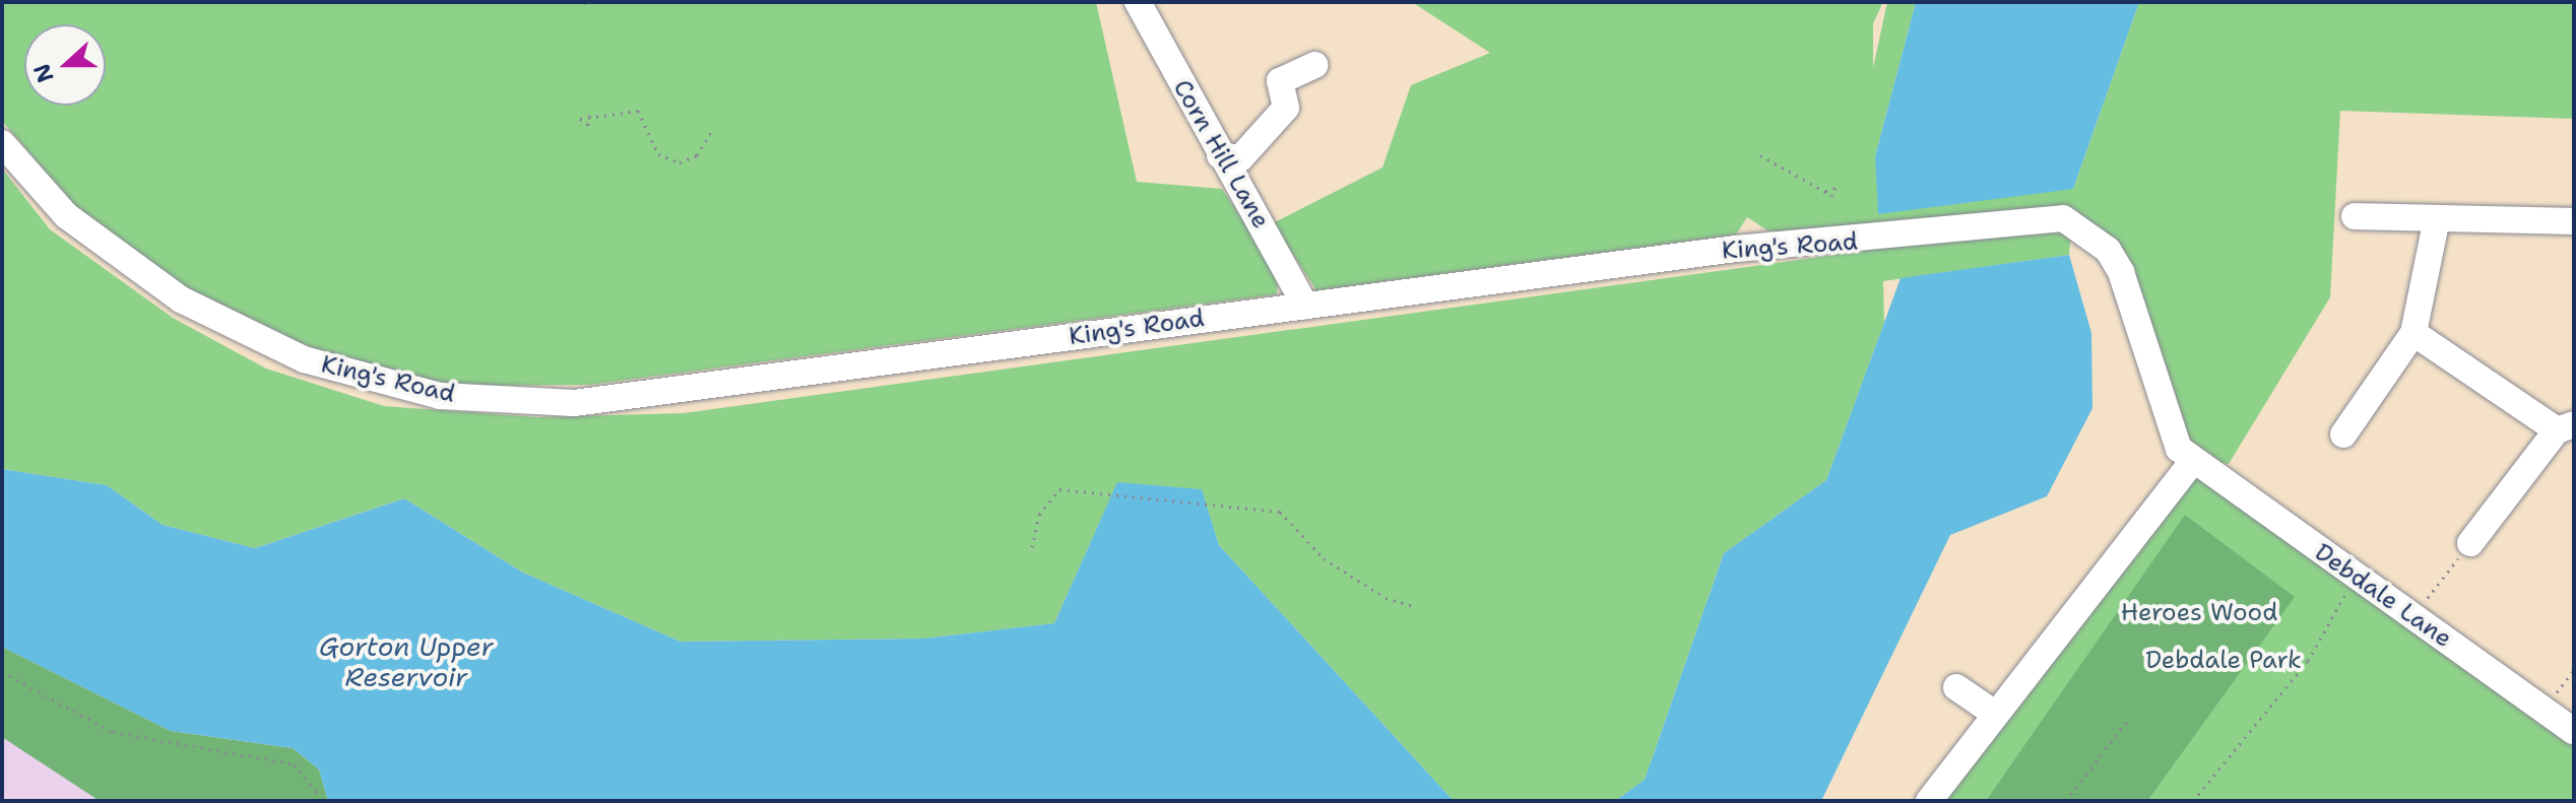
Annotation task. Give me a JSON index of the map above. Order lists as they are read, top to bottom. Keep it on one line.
{"streets":{"street":["Corn Hill Lane","King's Road","Debdale Lane"]},"crossings":[["Corn Hill Lane","King's Road"],["King's Road","Debdale Lane"]],"water":["Gorton Upper Reservoir"],"parks":["Heroes Wood","Debdale Park"],"north":"left"}
